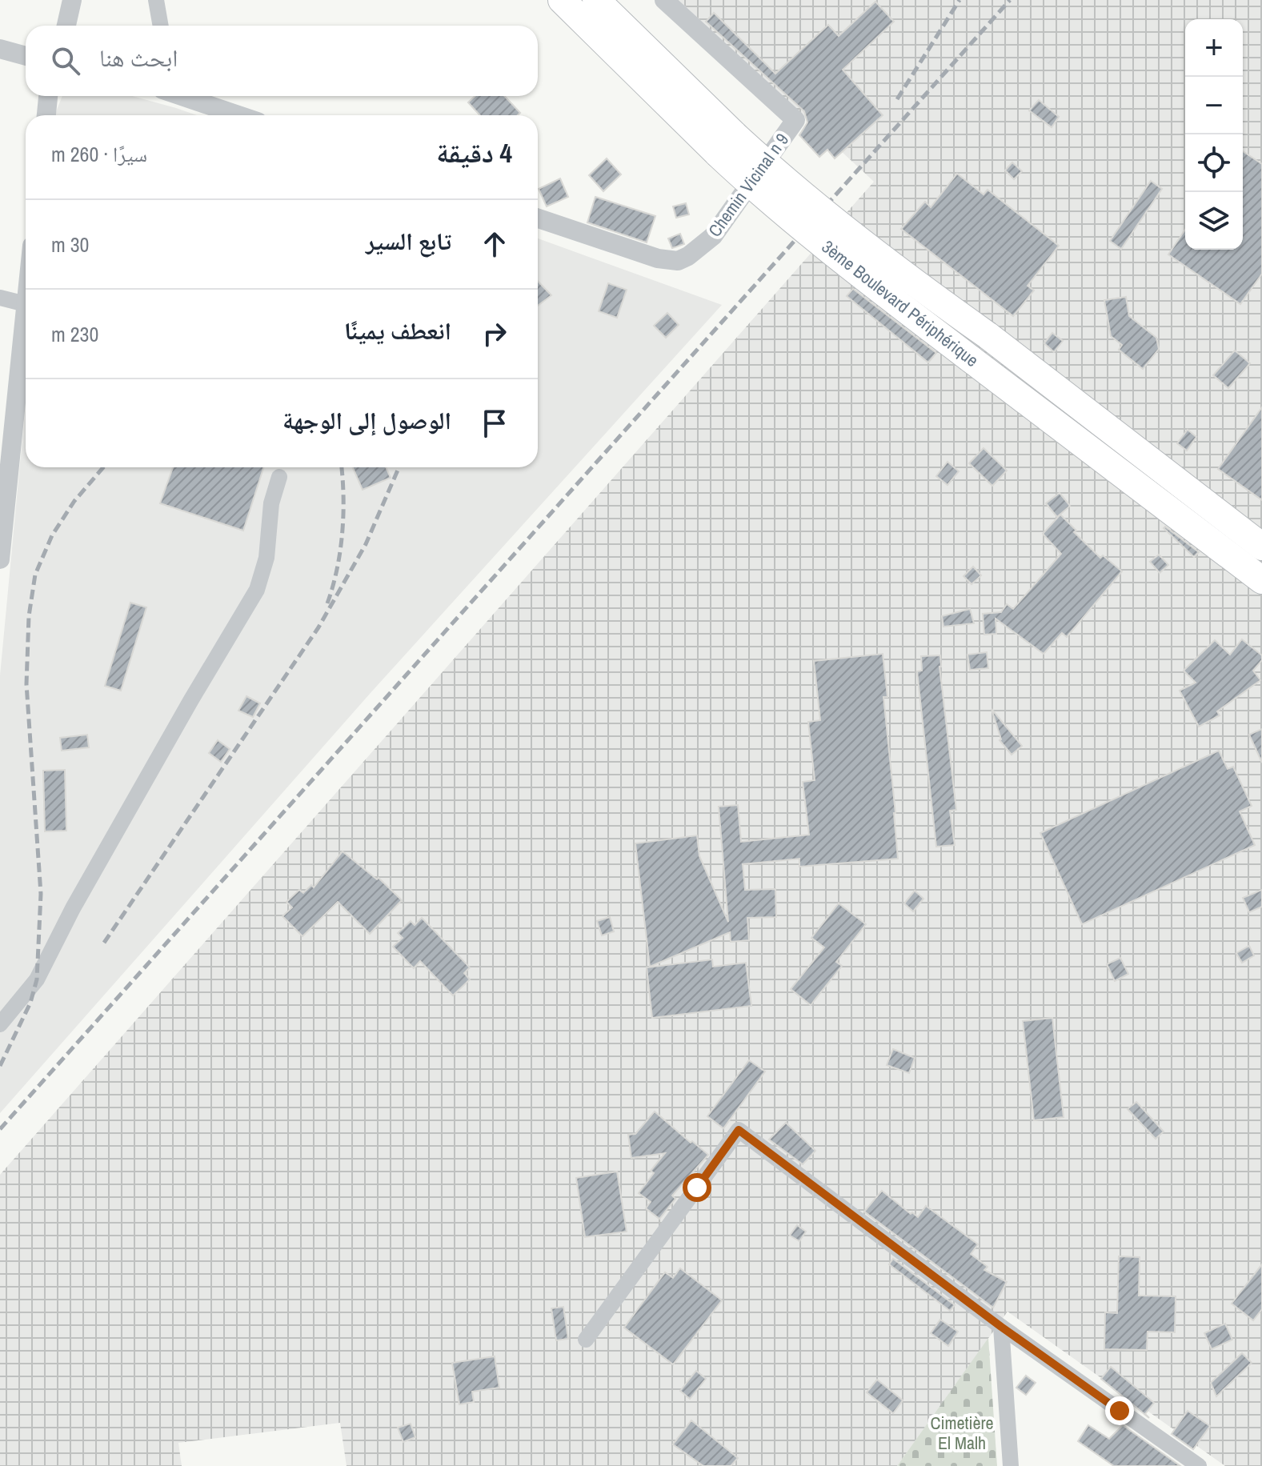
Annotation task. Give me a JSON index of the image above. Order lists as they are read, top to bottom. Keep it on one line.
{"streets":{"highway":["3ème Boulevard Périphérique"],"street":["Chemin Vicinal n 9"]},"parks":["Cimetière El Malh"],"page":{"map_buttons":["+","−"],"search":"ابحث هنا","heading":["4 دقيقة","سيرًا · 260 m"],"list":[["تابع السير","30 m"],["انعطف يمينًا","230 m"],"الوصول إلى الوجهة"]}}
